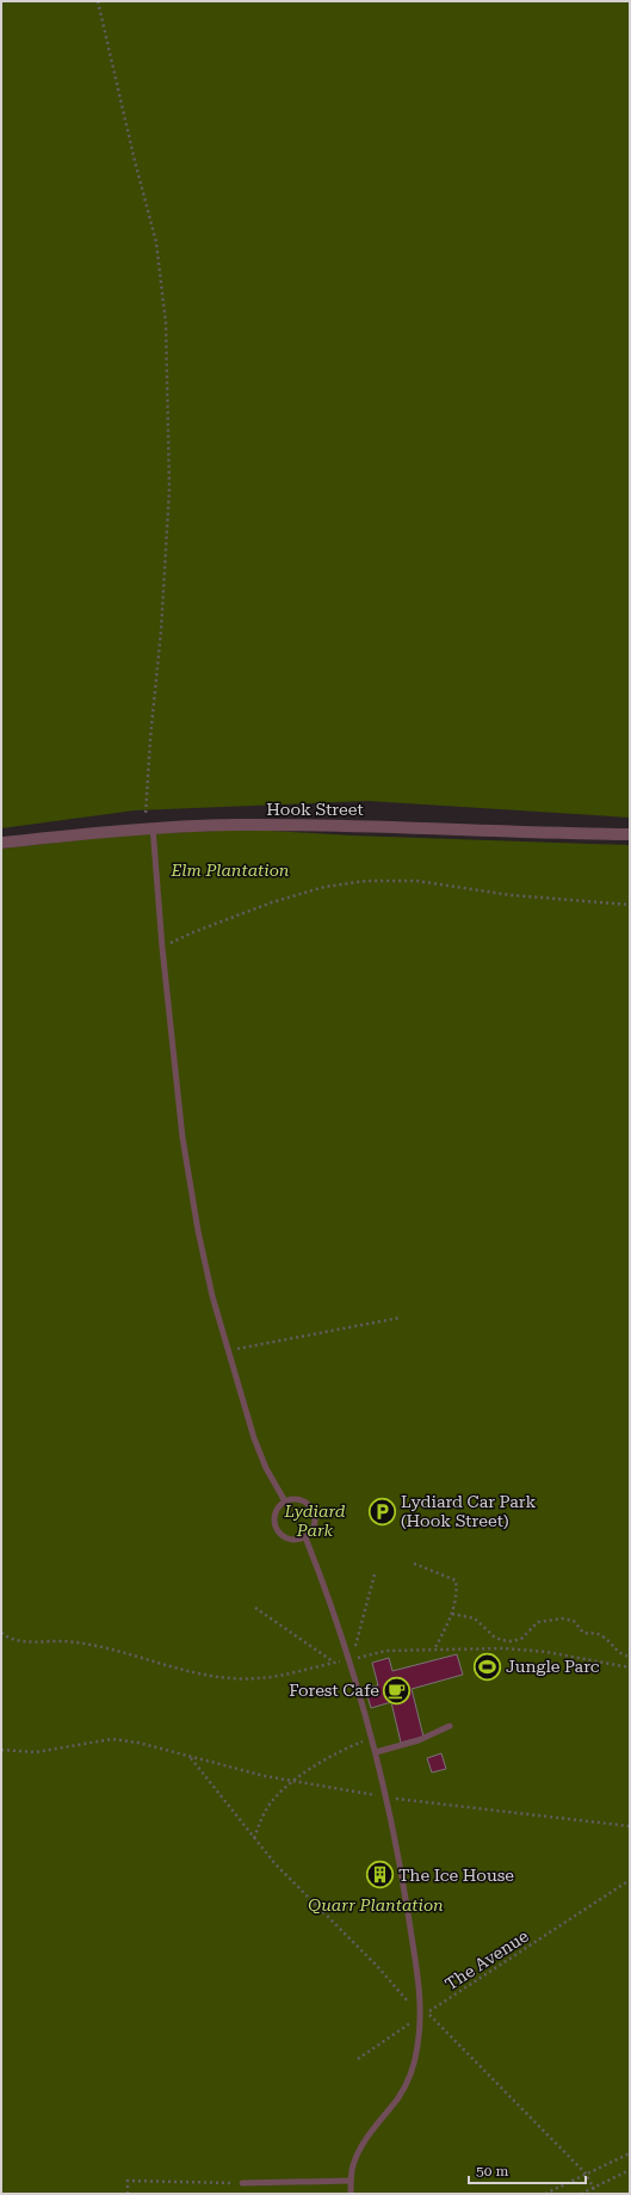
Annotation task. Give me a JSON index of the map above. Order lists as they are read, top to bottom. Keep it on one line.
{"streets":{"street":["Hook Street"],"path":["The Avenue"]},"parks":["Elm Plantation","Lydiard Park","Quarr Plantation"],"places":{"parking":["Lydiard Car Park (Hook Street)"],"sports":["Jungle Parc"],"cafe":["Forest Cafe"],"building":["The Ice House"]},"scale_bar":"50 m"}
